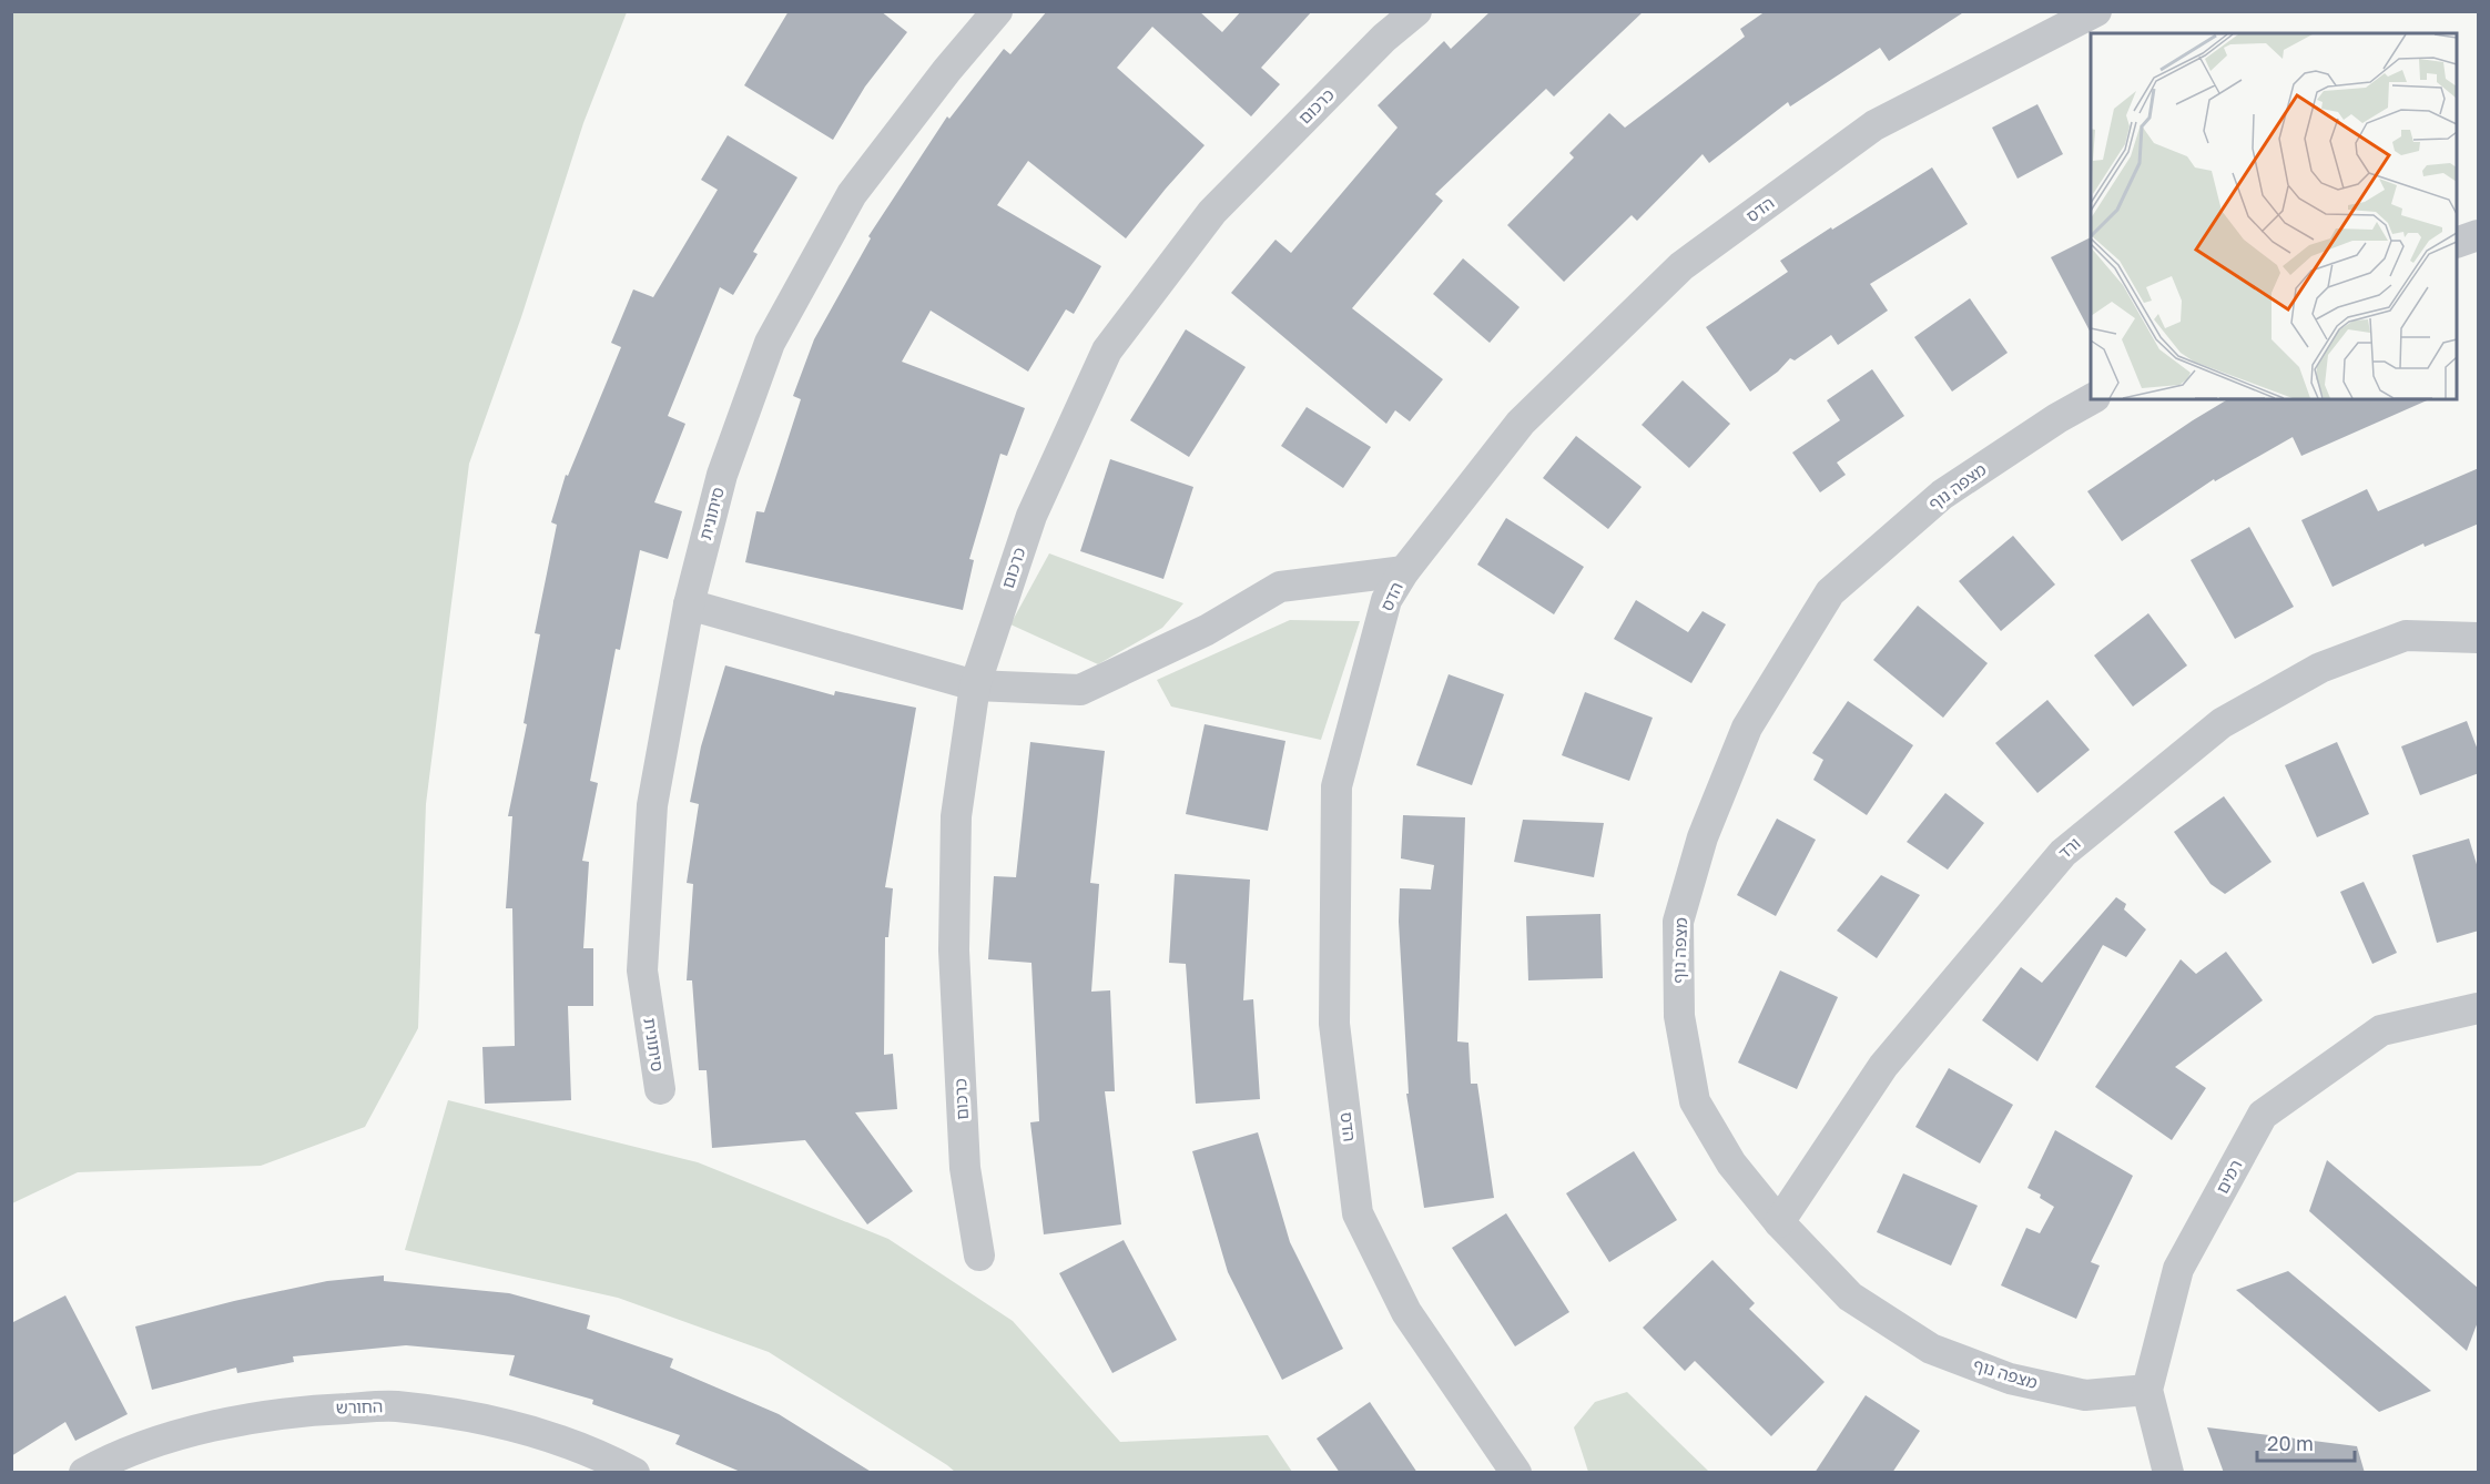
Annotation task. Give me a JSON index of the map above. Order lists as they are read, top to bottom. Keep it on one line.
{"streets":{"street":["כרכום","הדס","מצפה נוף","סיתונית","ורד","רמים","החורש"]},"crossings":[["מצפה נוף","ורד"],["מצפה נוף","רמים"]],"scale_bar":"20 m"}
